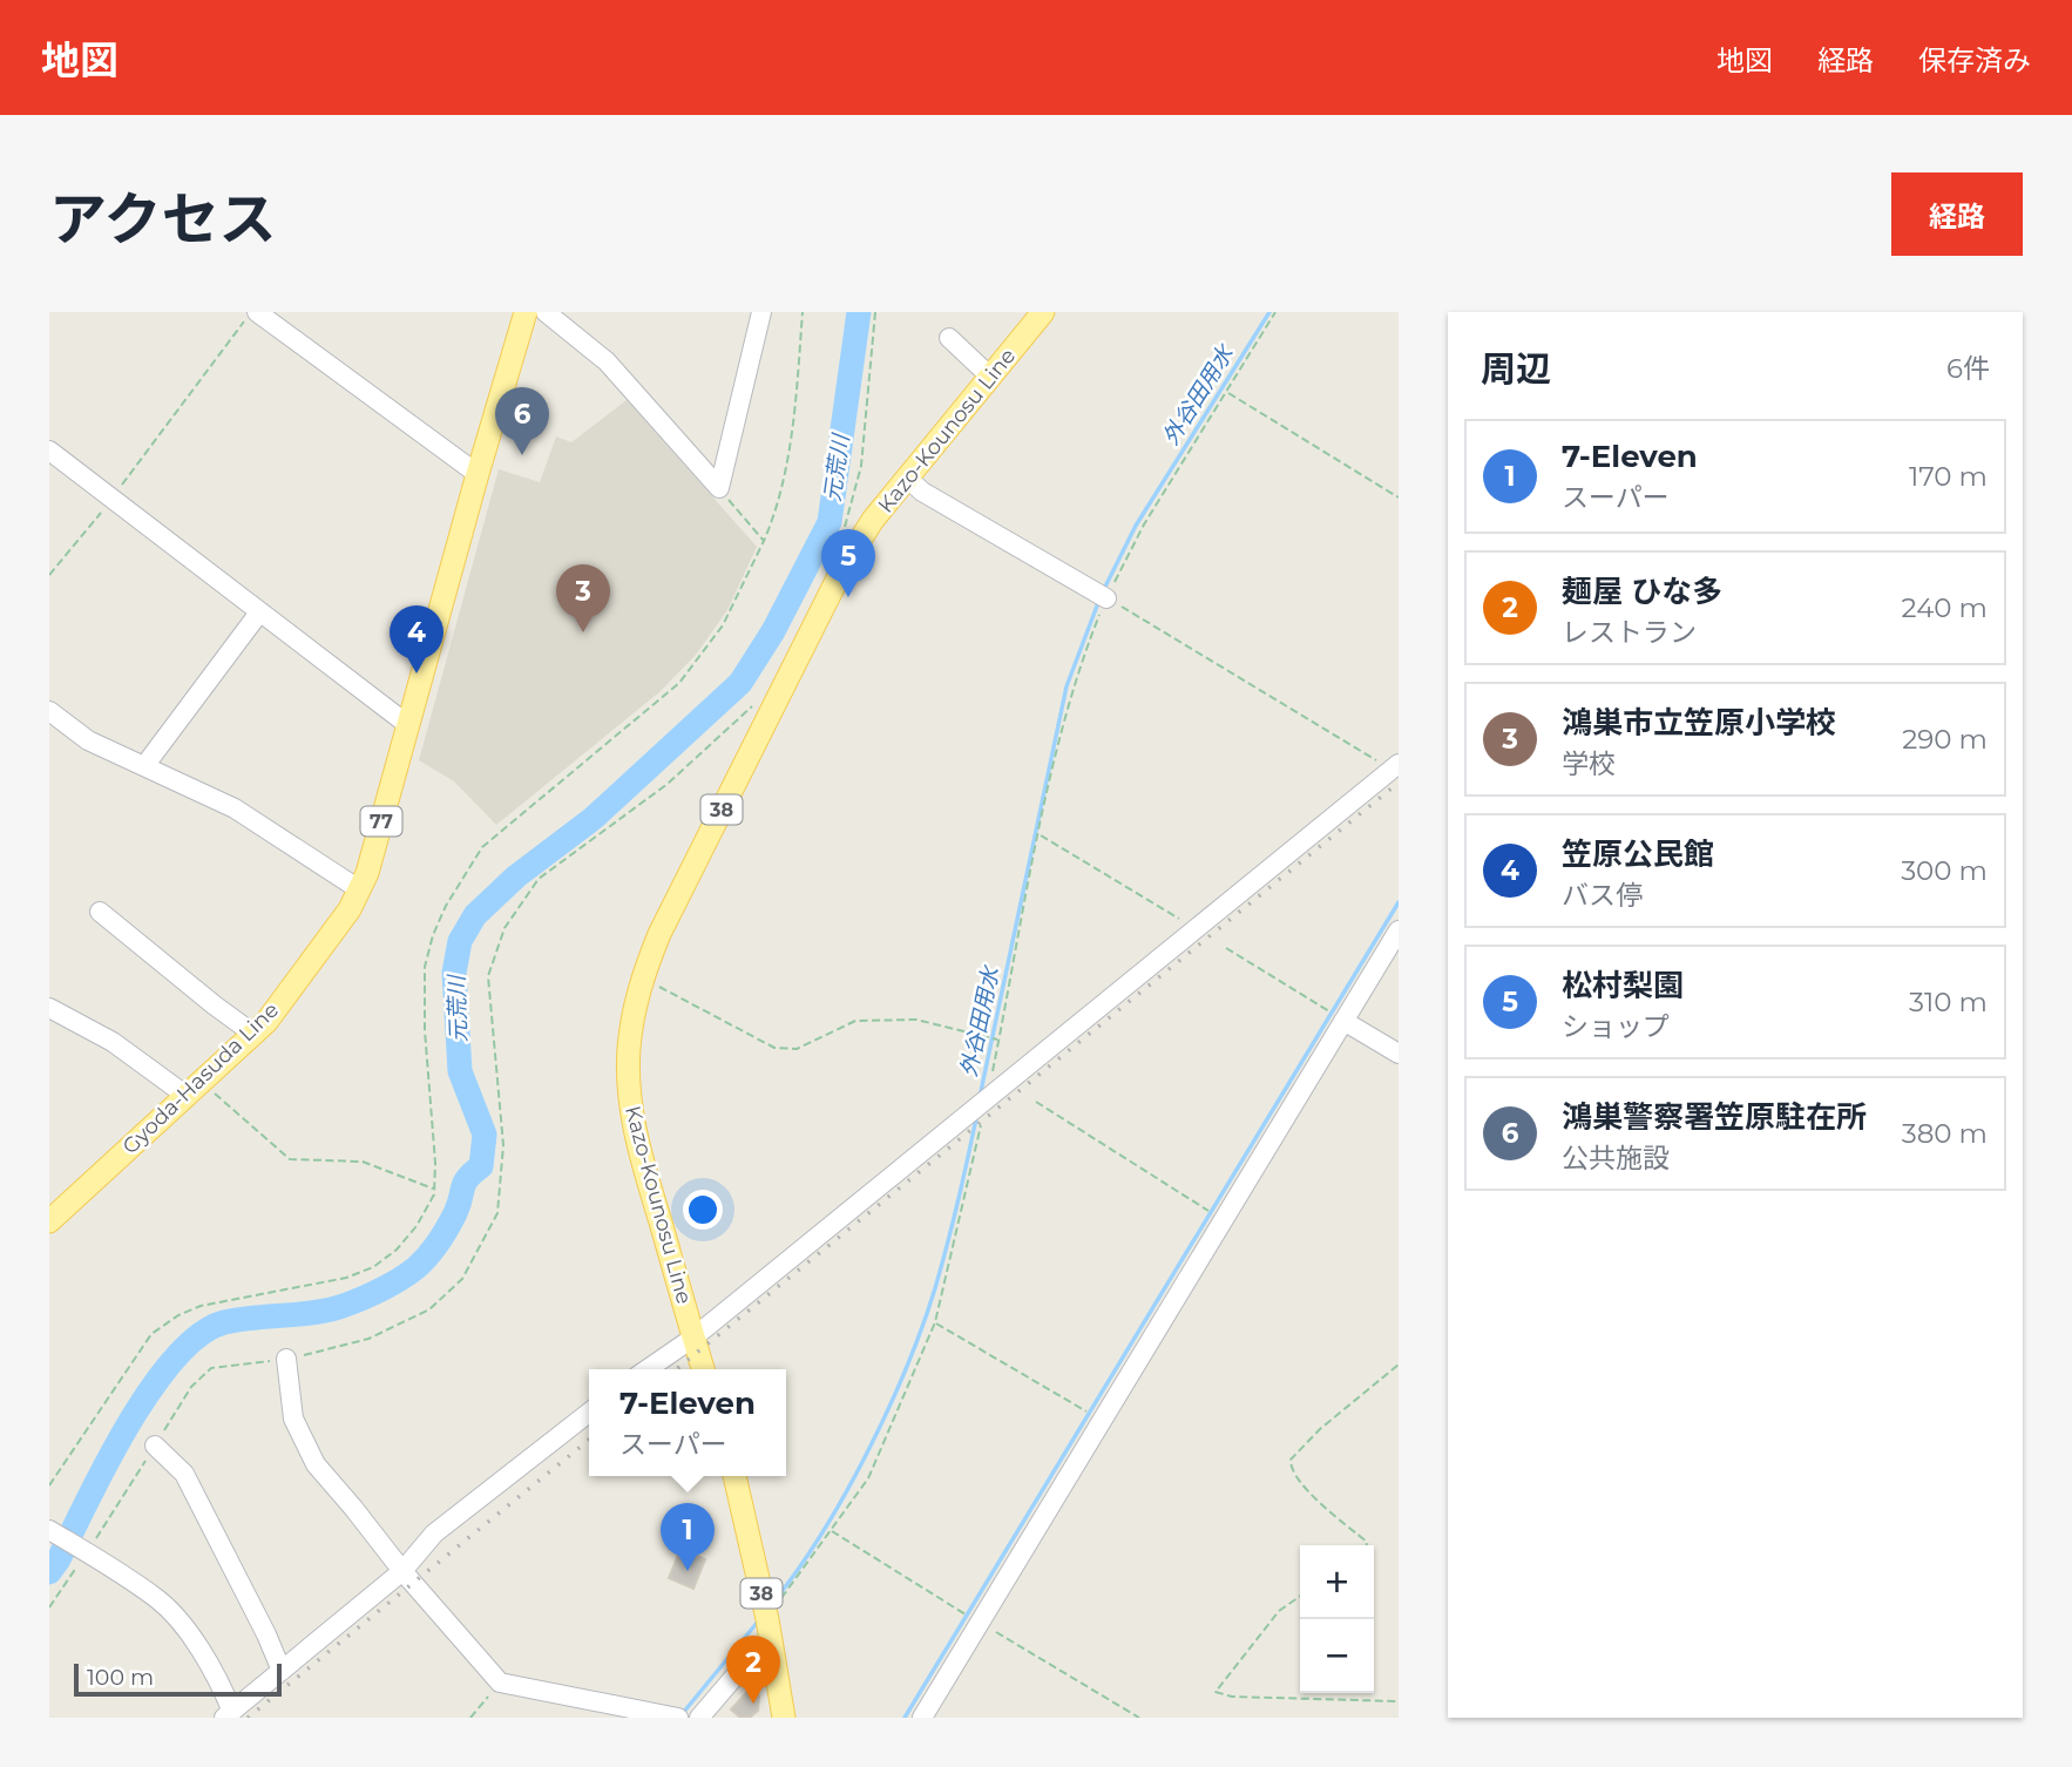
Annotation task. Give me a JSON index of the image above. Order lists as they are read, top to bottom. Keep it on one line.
{"streets":{"main road":["Kazo-Kounosu Line","38","77","Gyoda-Hasuda Line"]},"water":["外谷田用水","元荒川"],"scale_bar":"100 m","page":{"header":"地図","nav":["地図","経路","保存済み"],"title":"アクセス","buttons":"経路","heading":["周辺","6件"],"pins":["6","5","3","4","1","2"],"list":[{"mark":"1","name":"7-Eleven","note":"スーパー","value":"170 m"},{"mark":"2","name":"麺屋 ひな多","note":"レストラン","value":"240 m"},{"mark":"3","name":"鴻巣市立笠原小学校","note":"学校","value":"290 m"},{"mark":"4","name":"笠原公民館","note":"バス停","value":"300 m"},{"mark":"5","name":"松村梨園","note":"ショップ","value":"310 m"},{"mark":"6","name":"鴻巣警察署笠原駐在所","note":"公共施設","value":"380 m"}],"popup":["7-Eleven","スーパー"],"map_buttons":["+","−"],"scale":"100 m"}}
